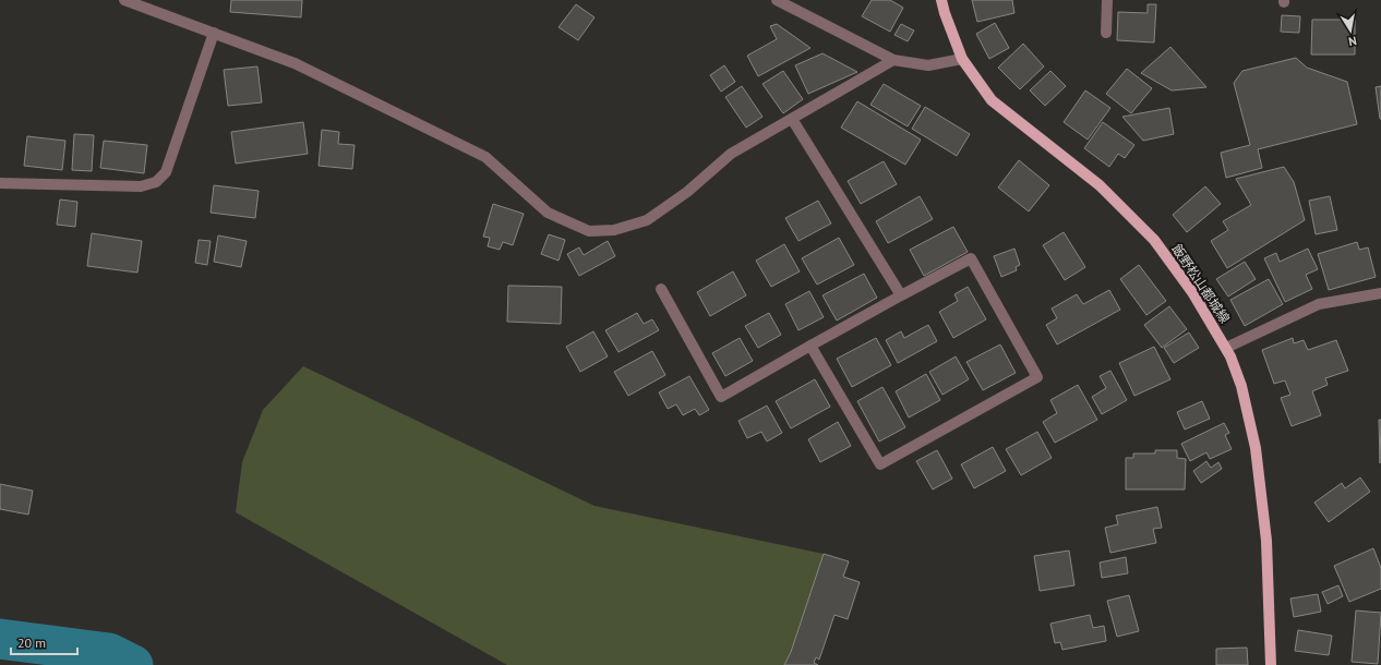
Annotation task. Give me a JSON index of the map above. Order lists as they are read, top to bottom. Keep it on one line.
{"streets":{"main road":["飯野松山都城線"]},"scale_bar":"20 m","north":"bottom"}
